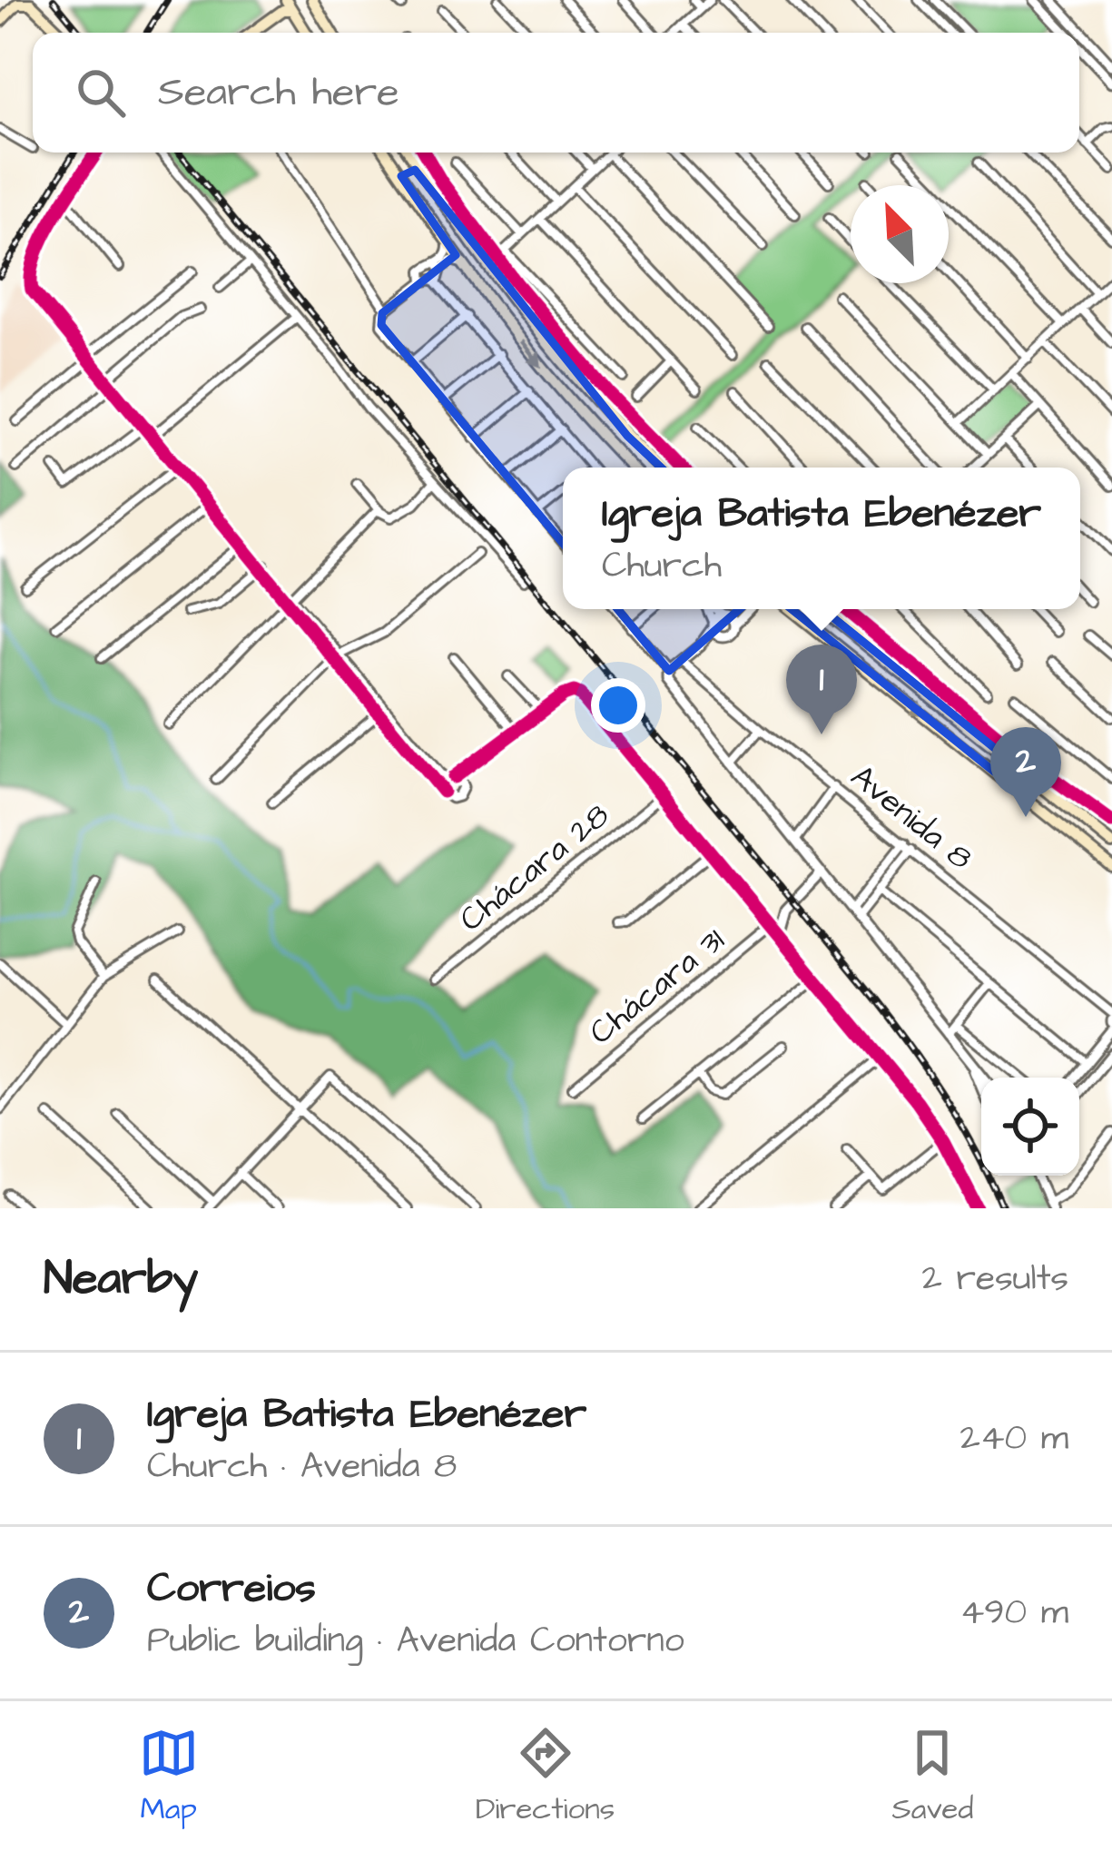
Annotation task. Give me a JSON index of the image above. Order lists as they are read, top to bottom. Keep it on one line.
{"streets":{"street":["Avenida 8","Chácara 28","Chácara 31"]},"north":"top left","page":{"search":"Search here","popup":["Igreja Batista Ebenézer","Church"],"pins":["1","2"],"heading":["Nearby","2 results"],"list":[{"mark":"1","name":"Igreja Batista Ebenézer","note":"Church · Avenida 8","value":"240 m"},{"mark":"2","name":"Correios","note":"Public building · Avenida Contorno","value":"490 m"}],"nav":["Map","Directions","Saved"]}}
